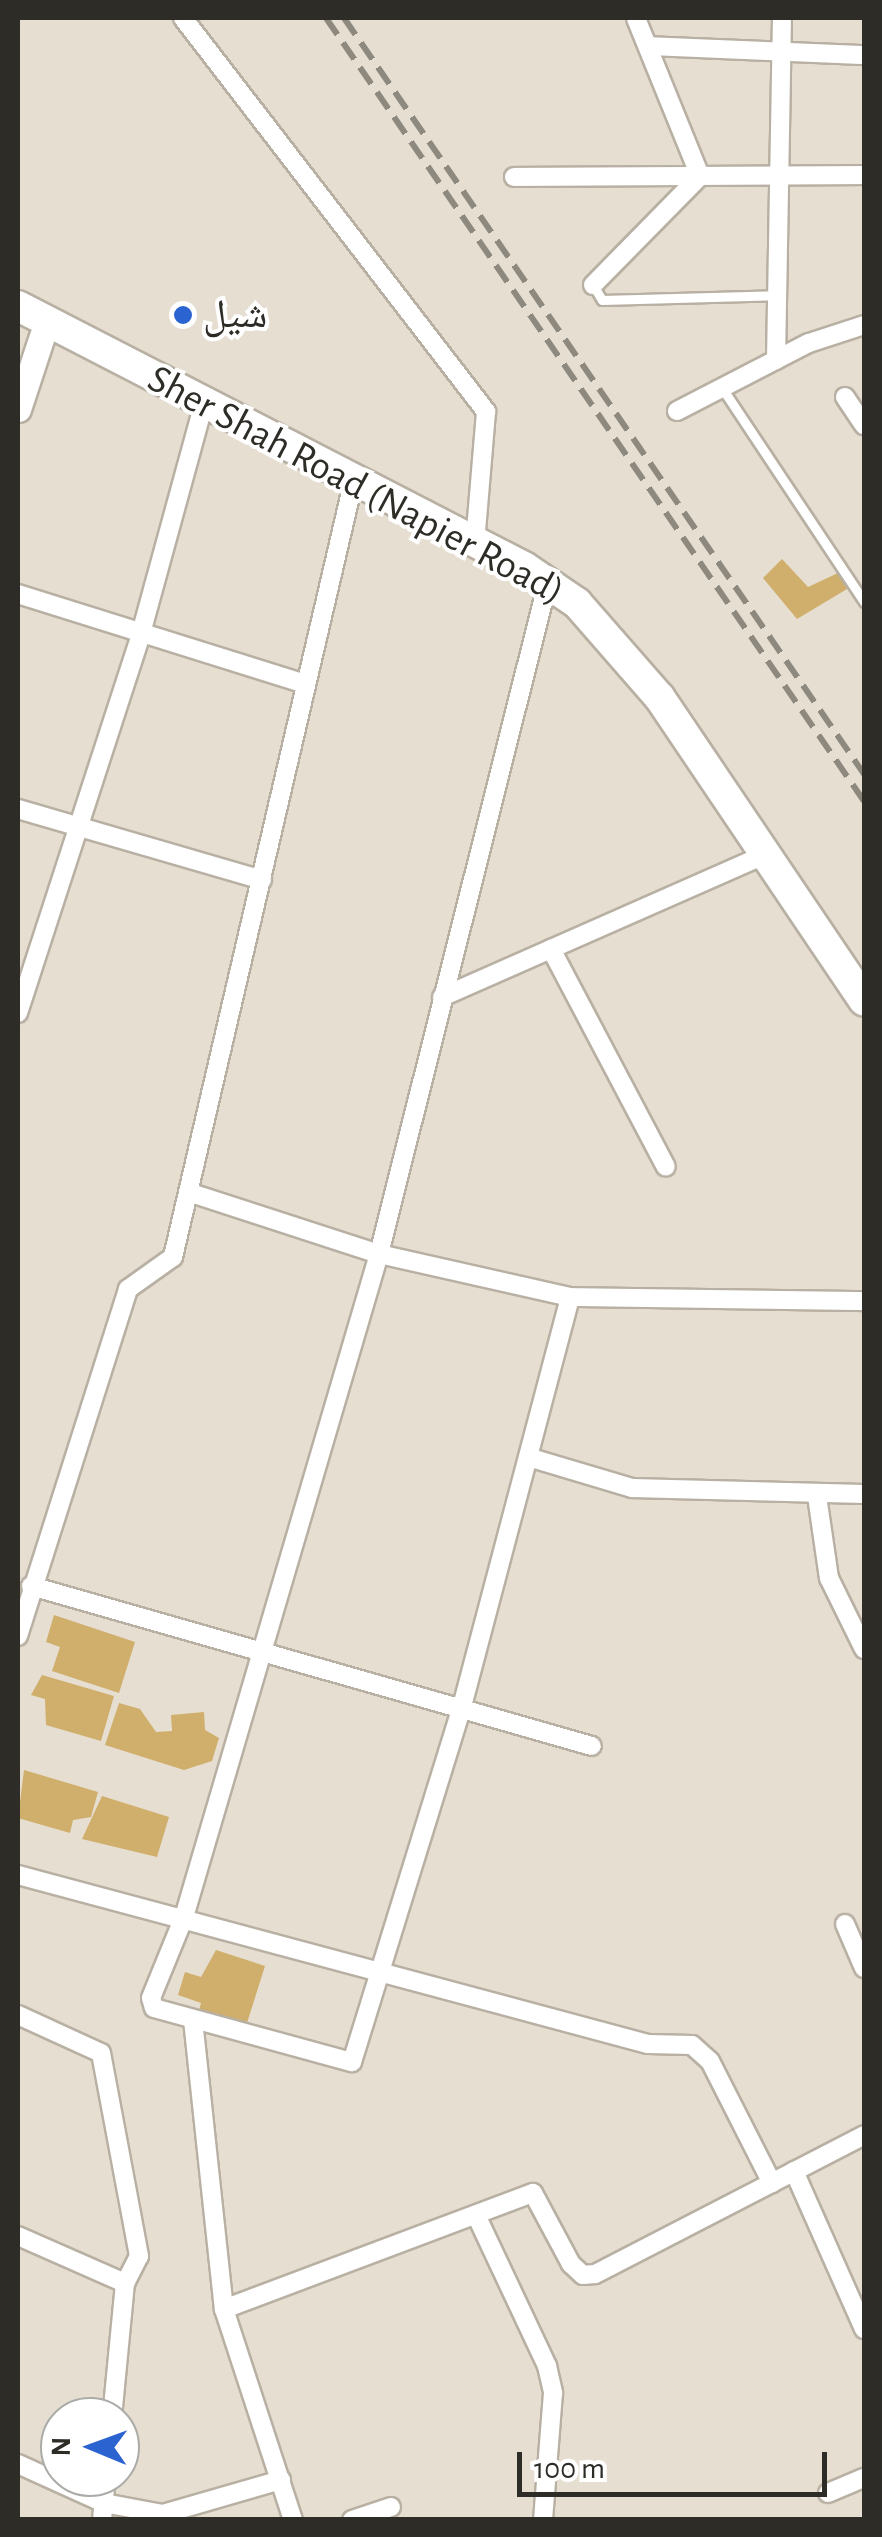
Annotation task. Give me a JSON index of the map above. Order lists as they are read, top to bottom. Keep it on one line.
{"streets":{"main road":["Sher Shah Road (Napier Road)"]},"places":["شیل"],"scale_bar":"100 m","north":"left"}
